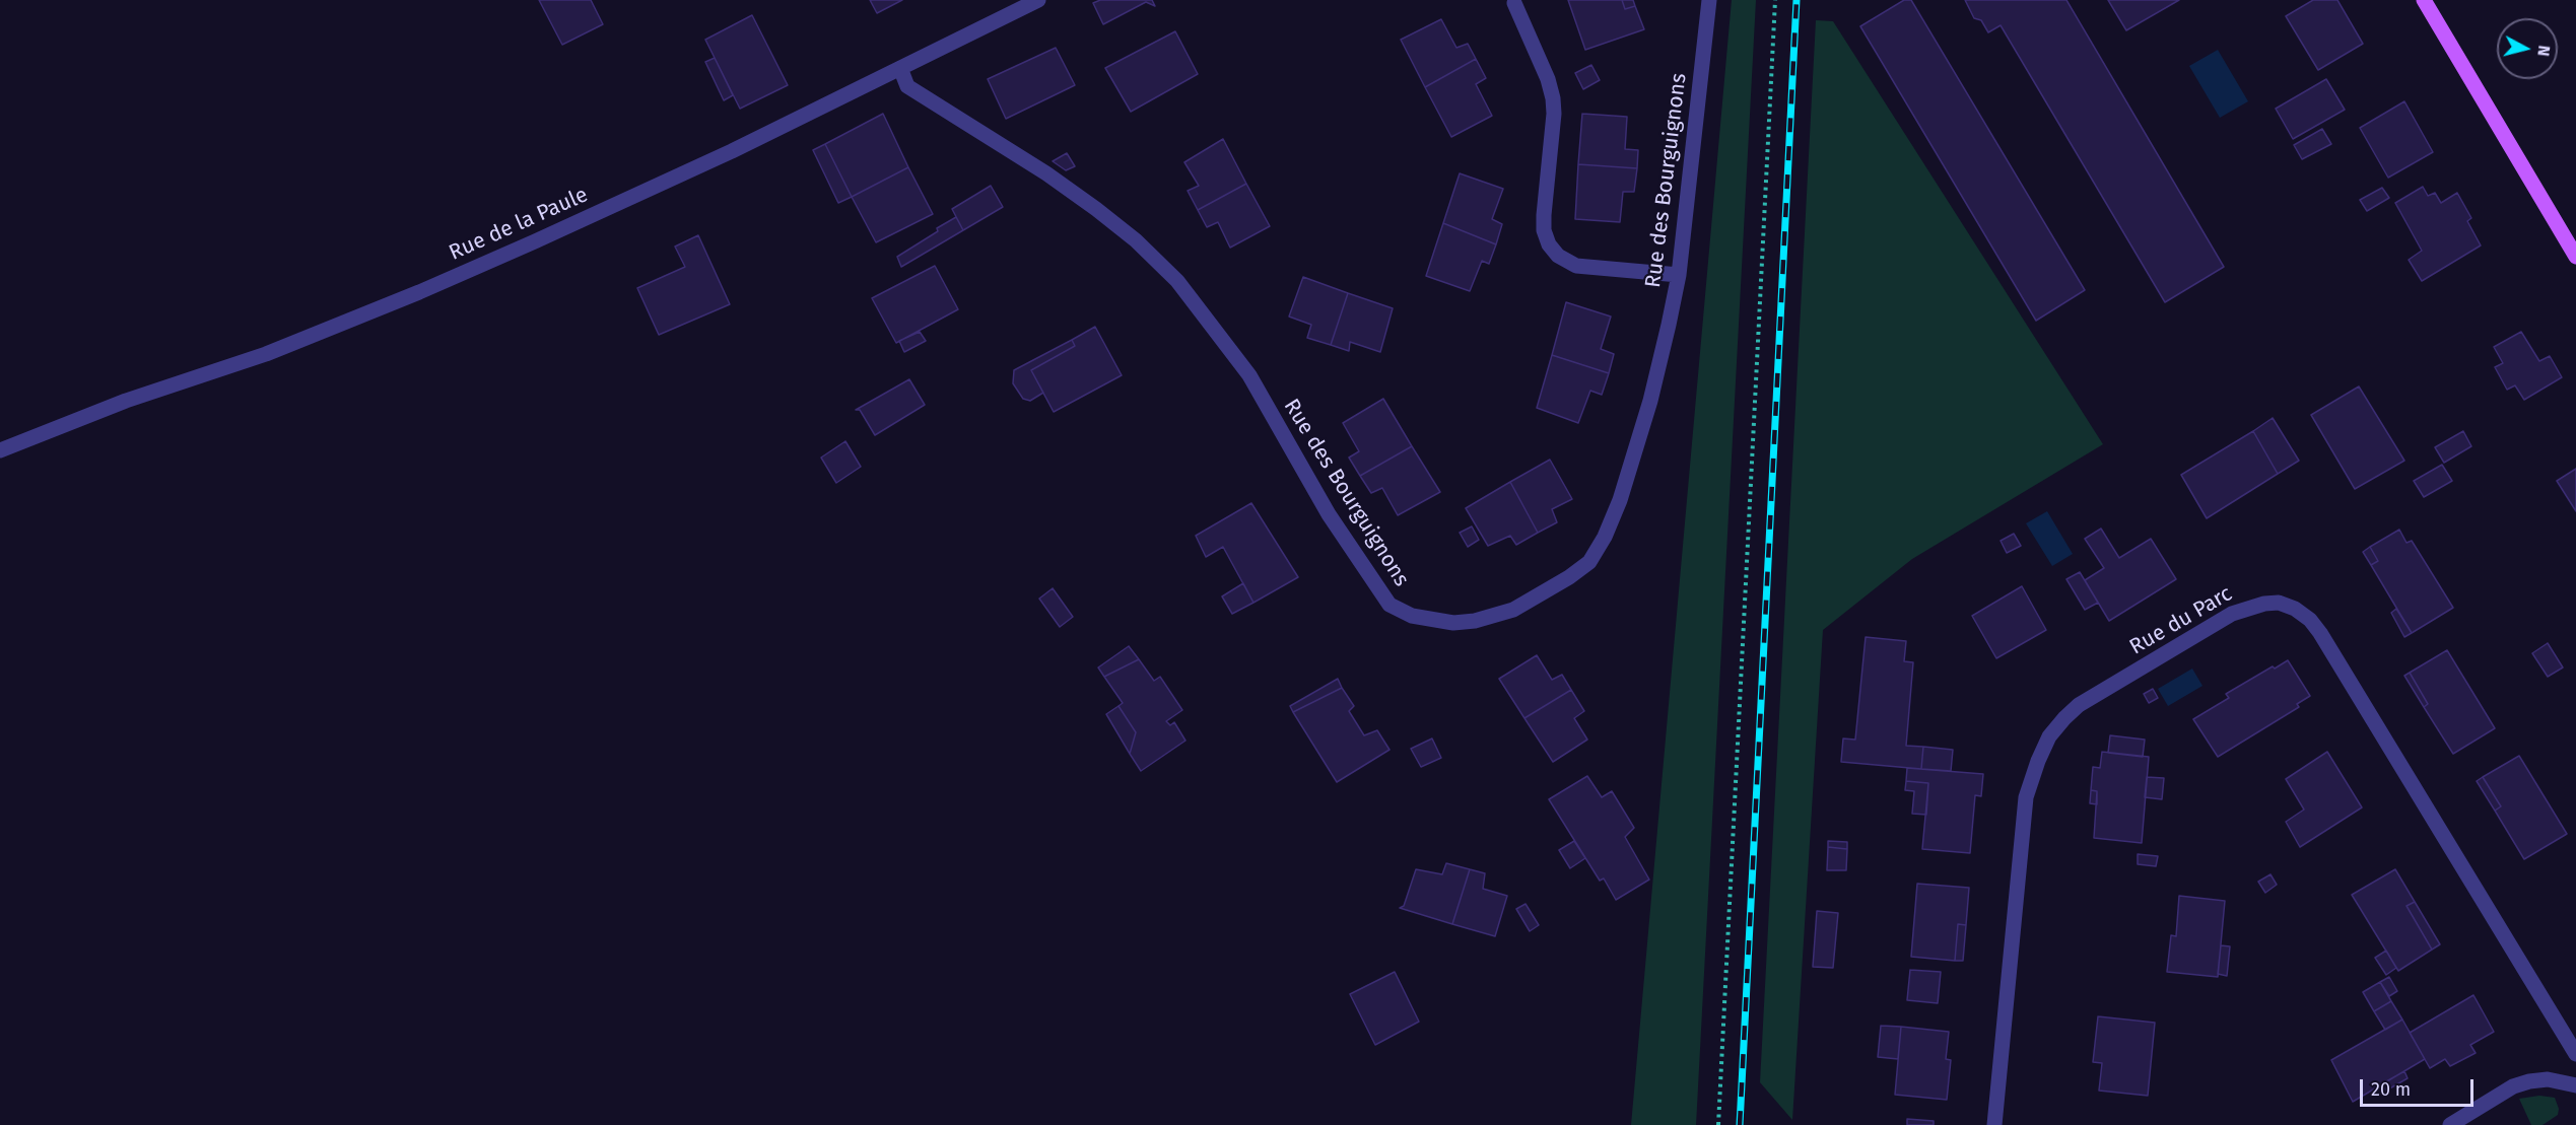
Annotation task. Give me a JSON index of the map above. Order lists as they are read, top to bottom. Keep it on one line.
{"streets":{"street":["Rue des Bourguignons","Rue de la Paule","Rue du Parc"]},"crossings":[["Rue des Bourguignons","Rue de la Paule"]],"scale_bar":"20 m","north":"right"}
